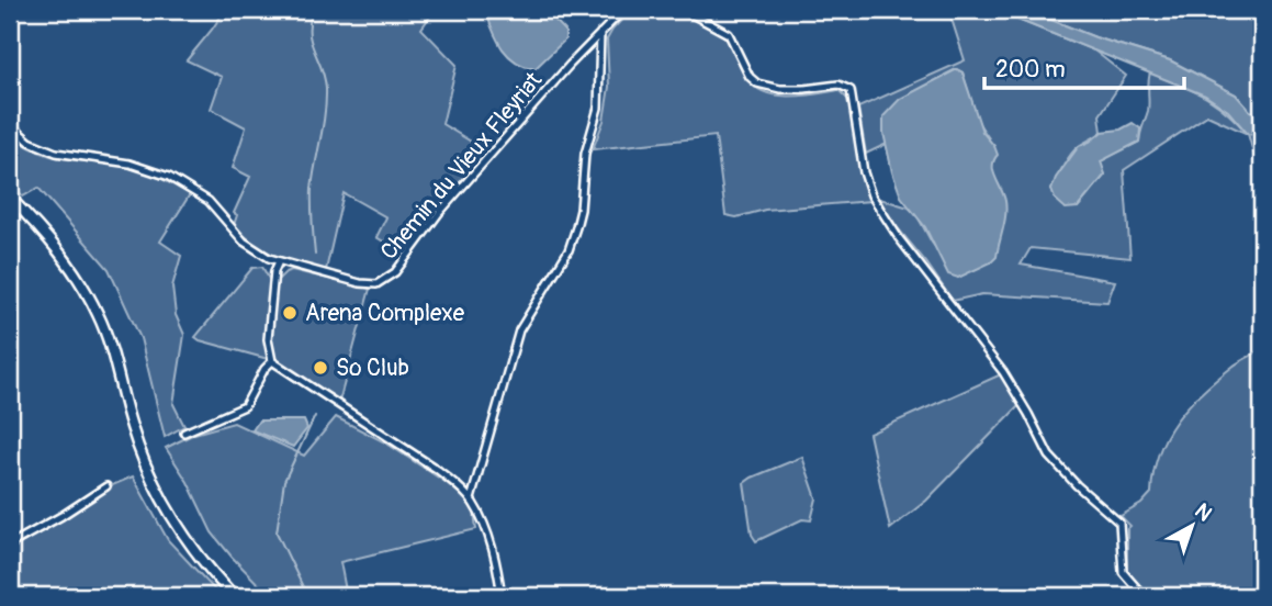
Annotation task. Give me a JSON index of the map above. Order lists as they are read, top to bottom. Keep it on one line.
{"streets":{"street":["Chemin du Vieux Fleyriat"]},"places":["Arena Complexe","So Club"],"scale_bar":"200 m","north":"top right"}
